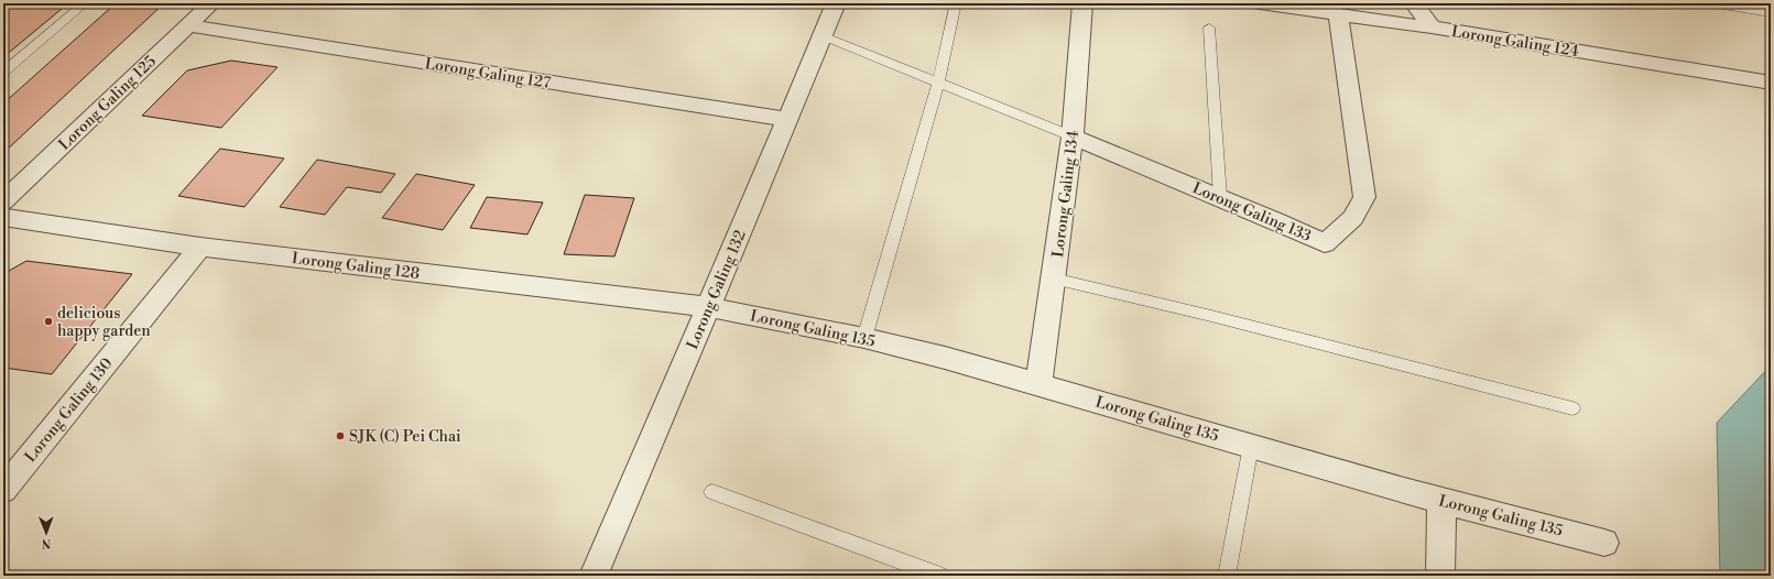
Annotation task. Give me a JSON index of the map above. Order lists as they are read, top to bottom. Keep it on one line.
{"streets":{"street":["Lorong Galing 124","Lorong Galing 127","Lorong Galing 125","Lorong Galing 134","Lorong Galing 133","Lorong Galing 128","Lorong Galing 132","Lorong Galing 135","Lorong Galing 130"]},"crossings":[["Lorong Galing 124","Lorong Galing 133"],["Lorong Galing 127","Lorong Galing 125"],["Lorong Galing 127","Lorong Galing 132"],["Lorong Galing 134","Lorong Galing 133"],["Lorong Galing 134","Lorong Galing 135"],["Lorong Galing 128","Lorong Galing 132"],["Lorong Galing 128","Lorong Galing 135"],["Lorong Galing 128","Lorong Galing 130"],["Lorong Galing 132","Lorong Galing 135"]],"places":["delicious happy garden","SJK (C) Pei Chai"],"north":"bottom"}
